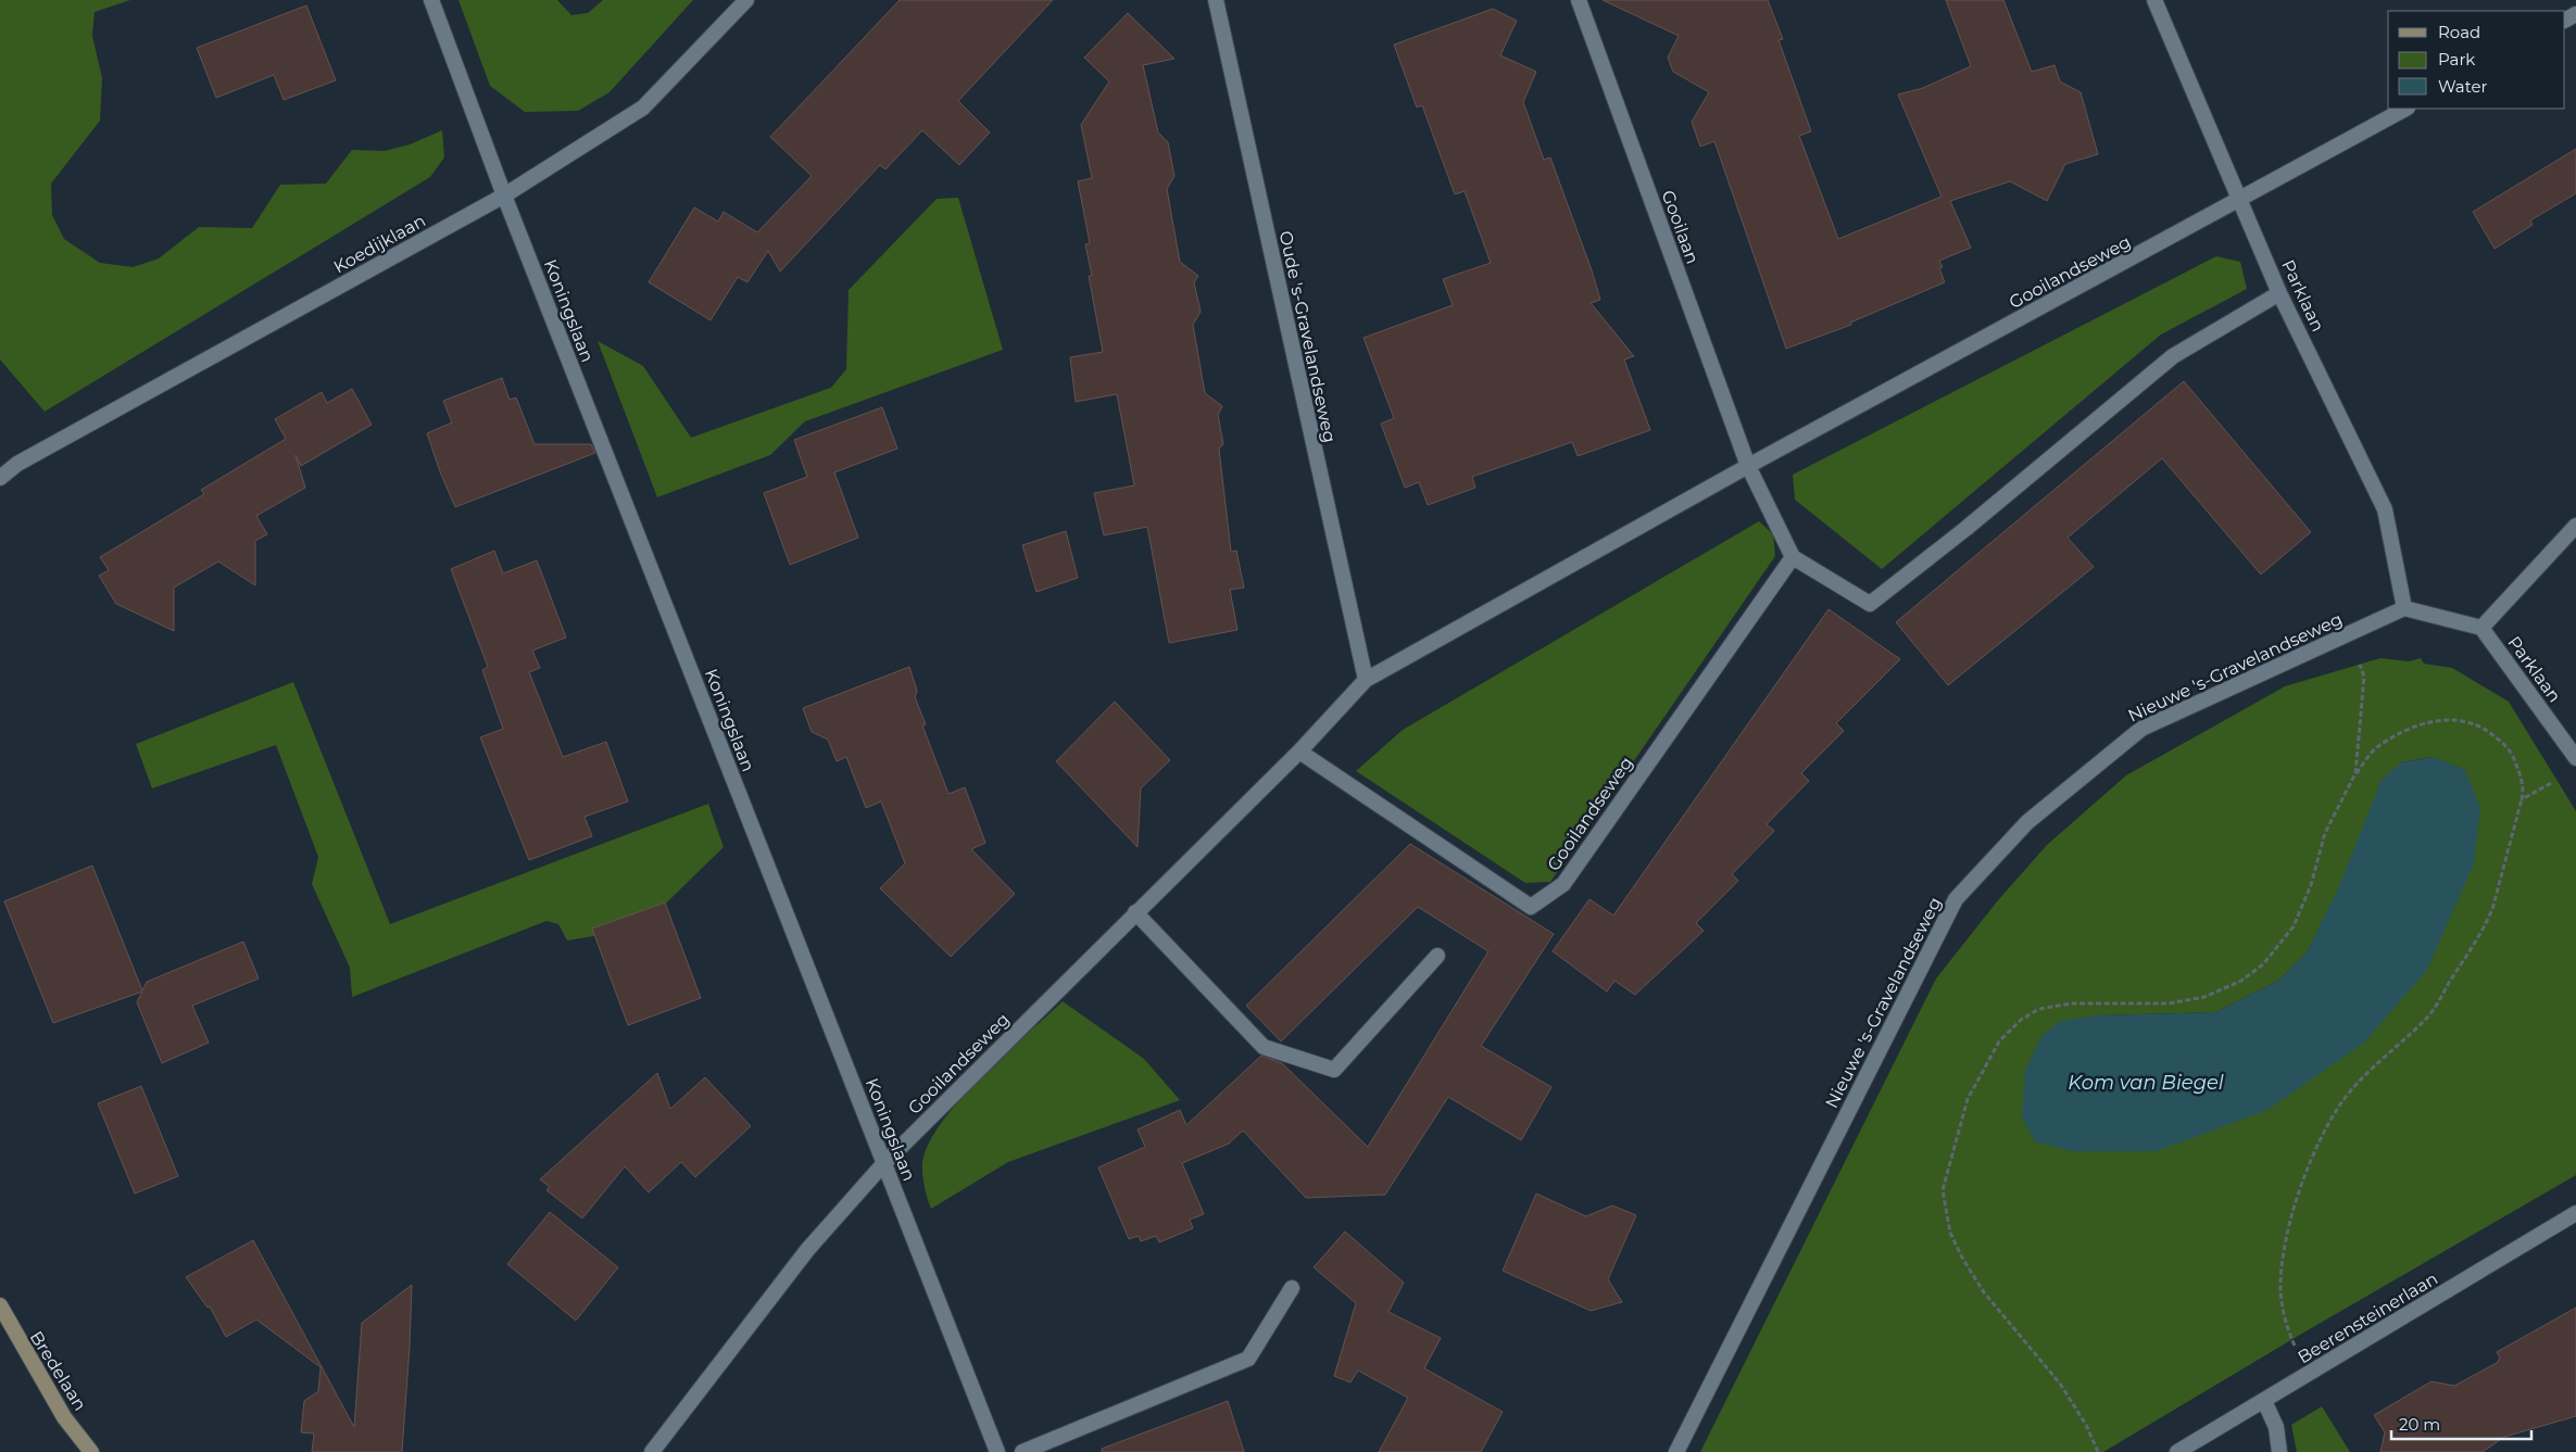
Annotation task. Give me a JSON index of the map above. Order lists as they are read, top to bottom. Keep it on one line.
{"streets":{"main road":["Bredelaan"],"street":["Gooilaan","Koedijklaan","Gooilandseweg","Parklaan","Koningslaan","Oude 's-Gravelandseweg","Nieuwe 's-Gravelandseweg","Beerensteinerlaan"]},"crossings":[["Gooilaan","Gooilandseweg"],["Koedijklaan","Koningslaan"],["Gooilandseweg","Parklaan"],["Gooilandseweg","Koningslaan"],["Gooilandseweg","Oude 's-Gravelandseweg"],["Parklaan","Nieuwe 's-Gravelandseweg"]],"water":["Kom van Biegel"],"legend":["Road","Park","Water"],"scale_bar":"20 m"}
